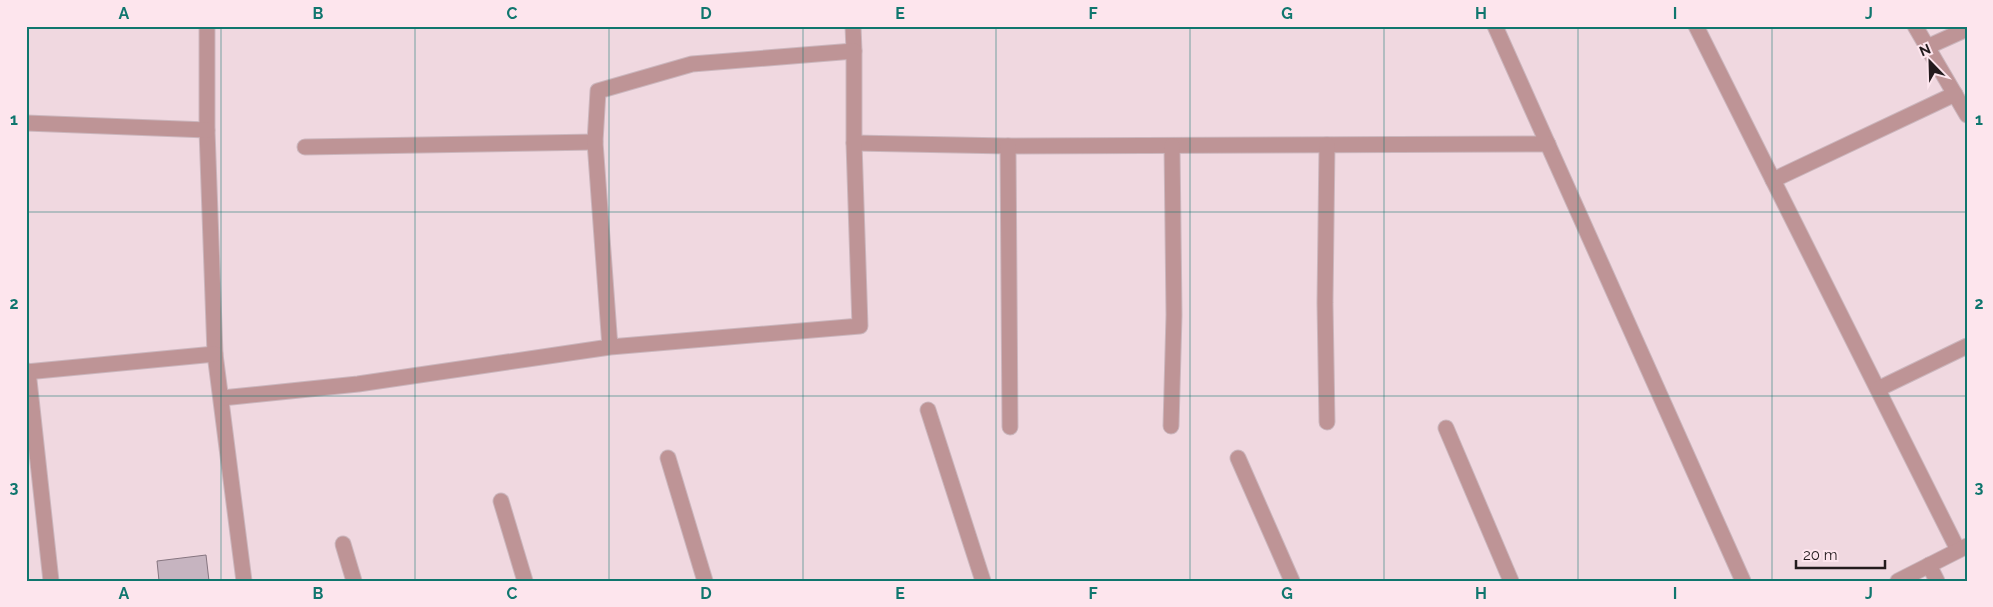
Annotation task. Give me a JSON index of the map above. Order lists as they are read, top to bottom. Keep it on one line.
{"scale_bar":"20 m","north":"top left","grid":{"columns":["A","B","C","D","E","F","G","H","I","J"],"rows":["1","2","3"]}}
